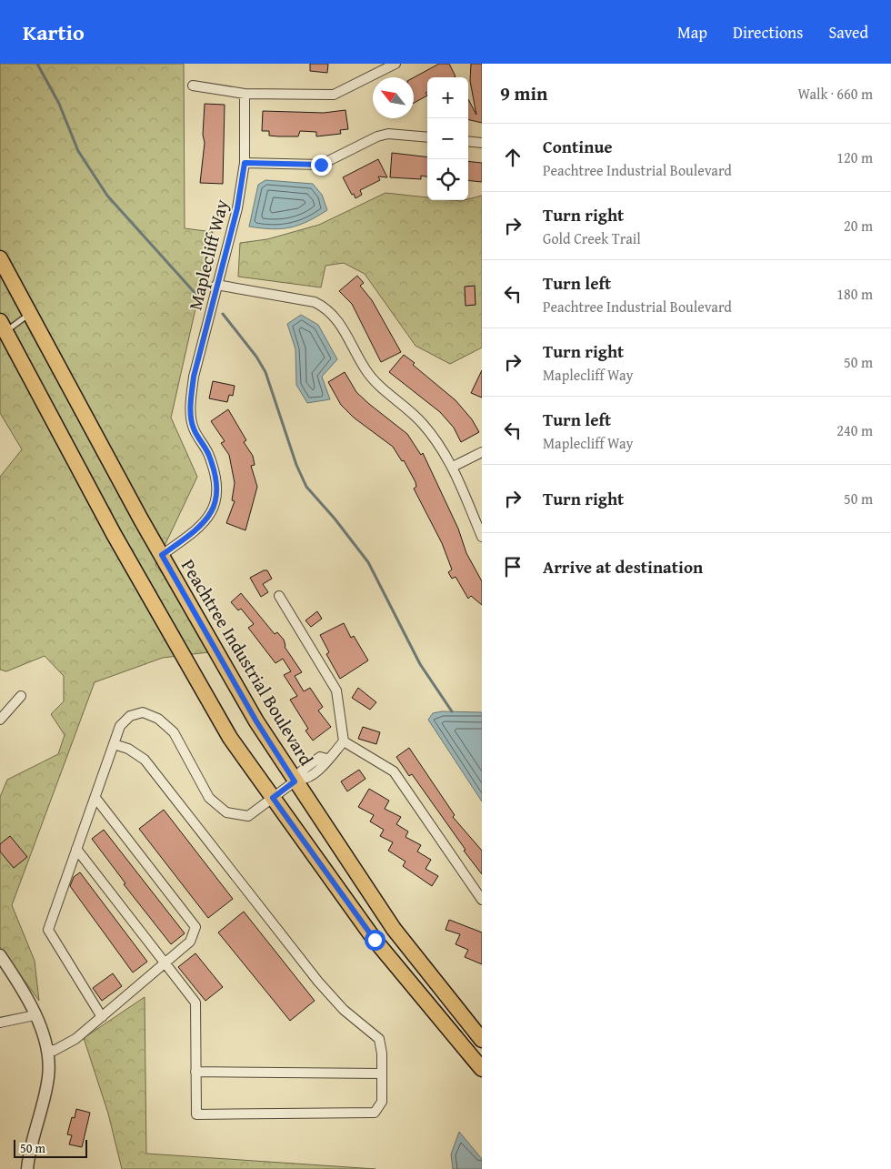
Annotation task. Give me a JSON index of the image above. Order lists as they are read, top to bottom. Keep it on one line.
{"streets":{"main road":["Peachtree Industrial Boulevard"],"street":["Maplecliff Way"]},"crossings":[["Maplecliff Way","Peachtree Industrial Boulevard"]],"scale_bar":"50 m","north":"top left","page":{"header":"Kartio","nav":["Map","Directions","Saved"],"heading":["9 min","Walk · 660 m"],"map_buttons":["+","−"],"list":[["Continue","Peachtree Industrial Boulevard","120 m"],["Turn right","Gold Creek Trail","20 m"],["Turn left","Peachtree Industrial Boulevard","180 m"],["Turn right","Maplecliff Way","50 m"],["Turn left","Maplecliff Way","240 m"],["Turn right","50 m"],"Arrive at destination"],"scale":"50 m"}}
